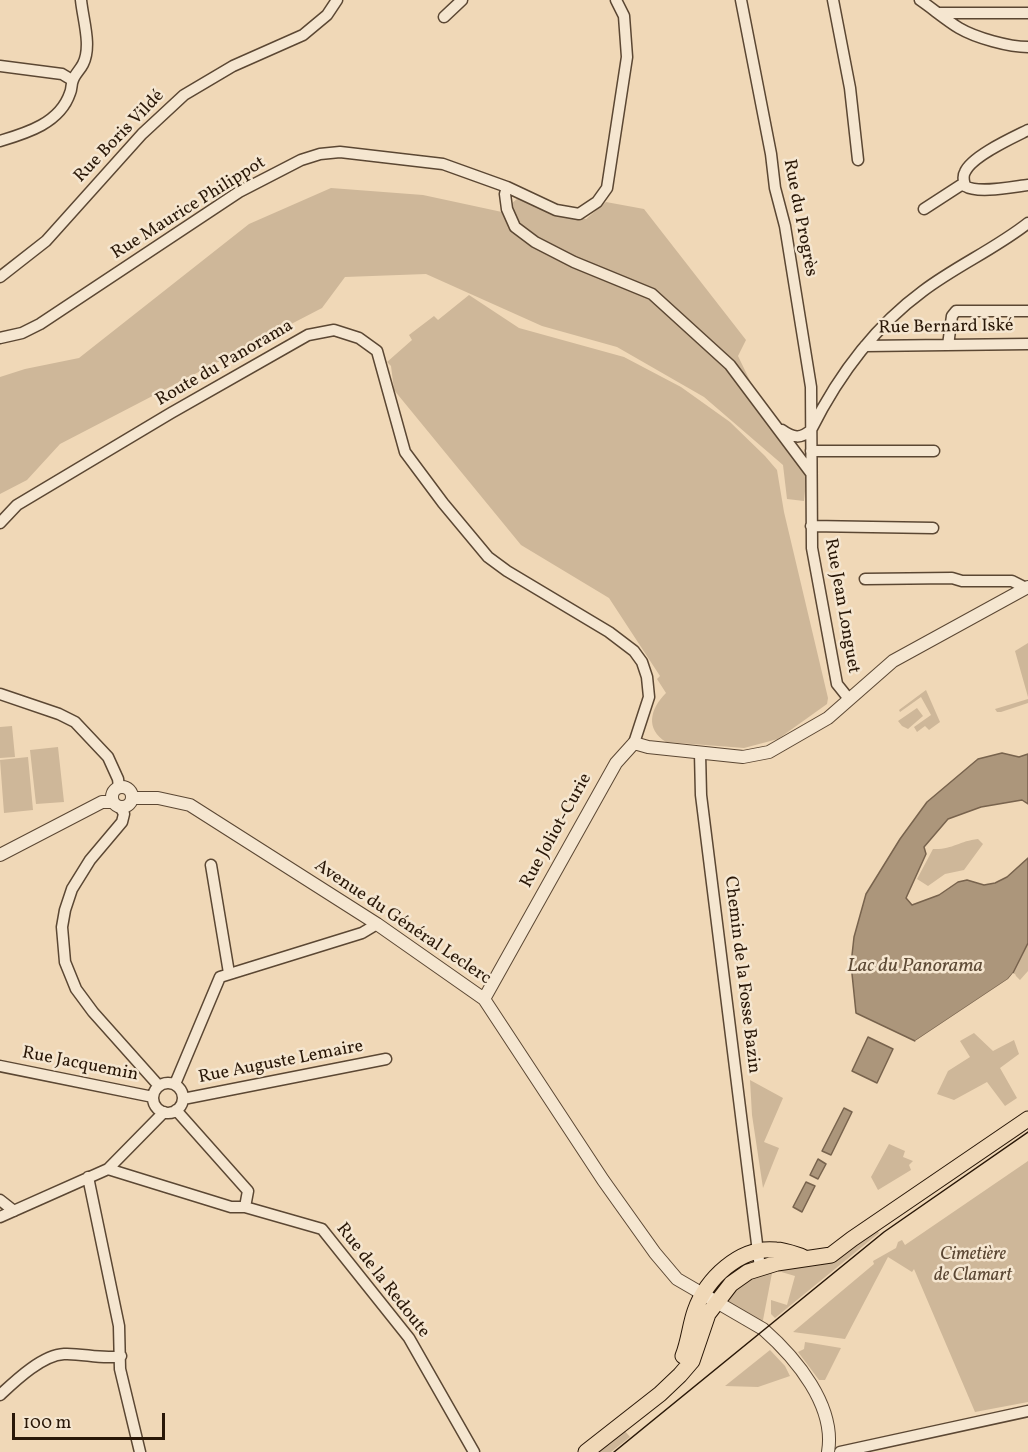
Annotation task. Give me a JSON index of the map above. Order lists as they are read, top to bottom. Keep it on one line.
{"streets":{"street":["Rue Boris Vildé","Rue Maurice Philippot","Rue du Progrès","Rue Bernard Iské","Route du Panorama","Rue Jean Longuet","Rue Joliot-Curie","Avenue du Général Leclerc","Chemin de la Fosse Bazin","Rue Auguste Lemaire","Rue Jacquemin","Rue de la Redoute"]},"crossings":[["Rue du Progrès","Rue Jean Longuet"],["Route du Panorama","Rue Joliot-Curie"],["Rue Joliot-Curie","Avenue du Général Leclerc"],["Rue Auguste Lemaire","Rue Jacquemin"]],"water":["Lac du Panorama"],"parks":["Cimetière de Clamart"],"scale_bar":"100 m"}
